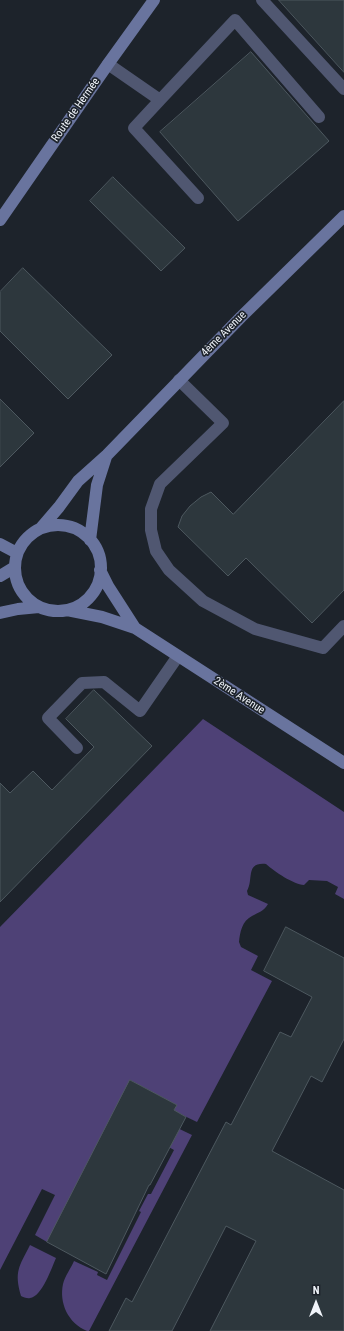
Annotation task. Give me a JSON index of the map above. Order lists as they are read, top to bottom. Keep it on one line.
{"streets":{"street":["Route de Hermée","4ème Avenue","2ème Avenue"]},"crossings":[["4ème Avenue","2ème Avenue"]],"north":"top"}
